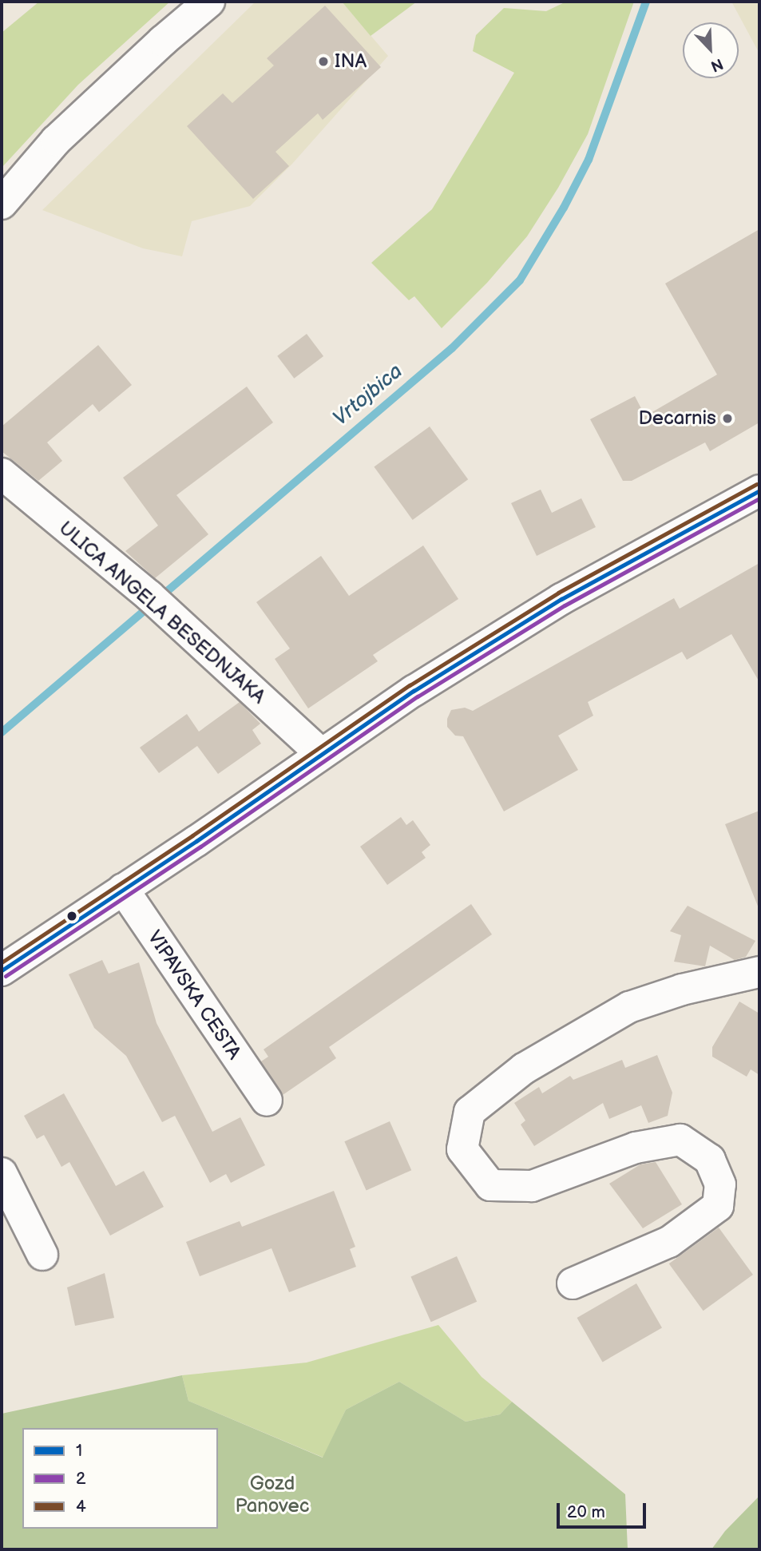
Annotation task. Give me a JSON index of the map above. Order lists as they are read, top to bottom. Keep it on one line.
{"streets":{"street":["ULICA ANGELA BESEDNJAKA","VIPAVSKA CESTA"]},"water":["Vrtojbica"],"parks":["Gozd Panovec"],"places":["INA","Decarnis"],"lines":["transit line 4","transit line 1","transit line 2"],"legend":["1","2","4"],"scale_bar":"20 m","north":"bottom right"}
